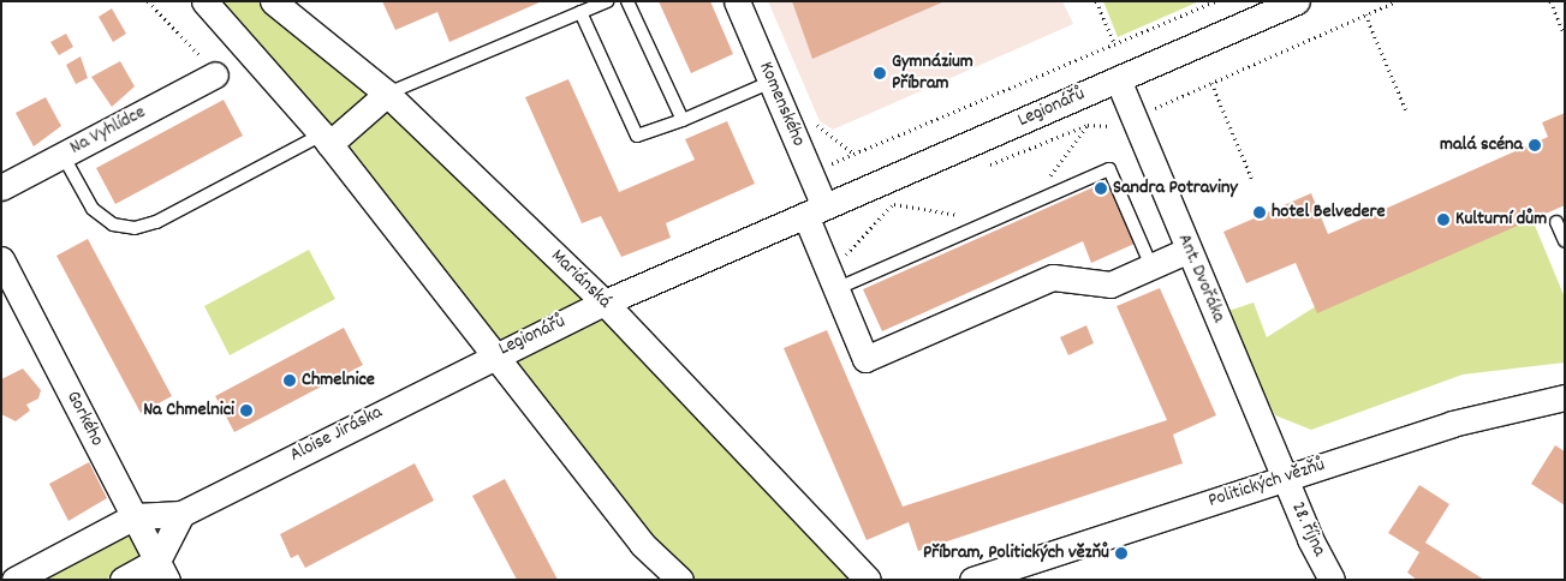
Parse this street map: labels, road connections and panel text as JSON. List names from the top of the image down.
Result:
{
  "streets": {
    "street": [
      "Komenského",
      "Legionářů",
      "Na Vyhlídce",
      "Ant. Dvořáka",
      "Mariánská",
      "Gorkého",
      "Aloise Jiráska",
      "Politických vězňů",
      "28. října"
    ]
  },
  "crossings": [
    ["Komenského", "Legionářů"],
    ["Legionářů", "Ant. Dvořáka"],
    ["Legionářů", "Mariánská"],
    ["Legionářů", "Aloise Jiráska"],
    ["Ant. Dvořáka", "Politických vězňů"],
    ["Ant. Dvořáka", "28. října"],
    ["Gorkého", "Aloise Jiráska"],
    ["Politických vězňů", "28. října"]
  ],
  "places": [
    "Gymnázium Příbram",
    "malá scéna",
    "Sandra Potraviny",
    "hotel Belvedere",
    "Kulturní dům",
    "Chmelnice",
    "Na Chmelnici",
    "Příbram, Politických vězňů"
  ]
}
